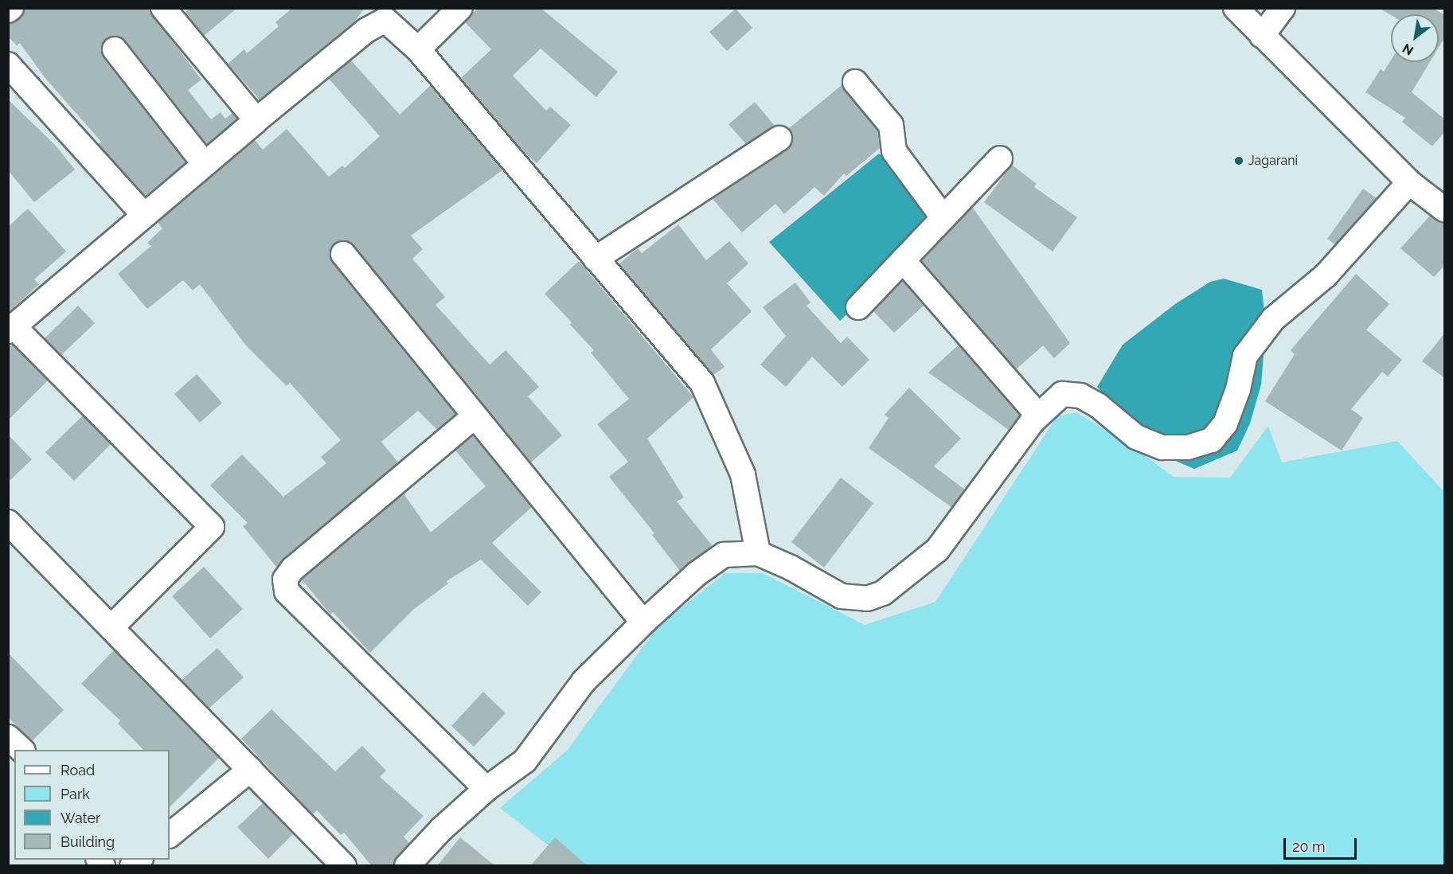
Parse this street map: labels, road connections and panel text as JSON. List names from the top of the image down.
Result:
{
  "places": ["Jagarani"],
  "legend": [
    "Road",
    "Park",
    "Water",
    "Building"
  ],
  "scale_bar": "20 m",
  "north": "bottom left"
}
